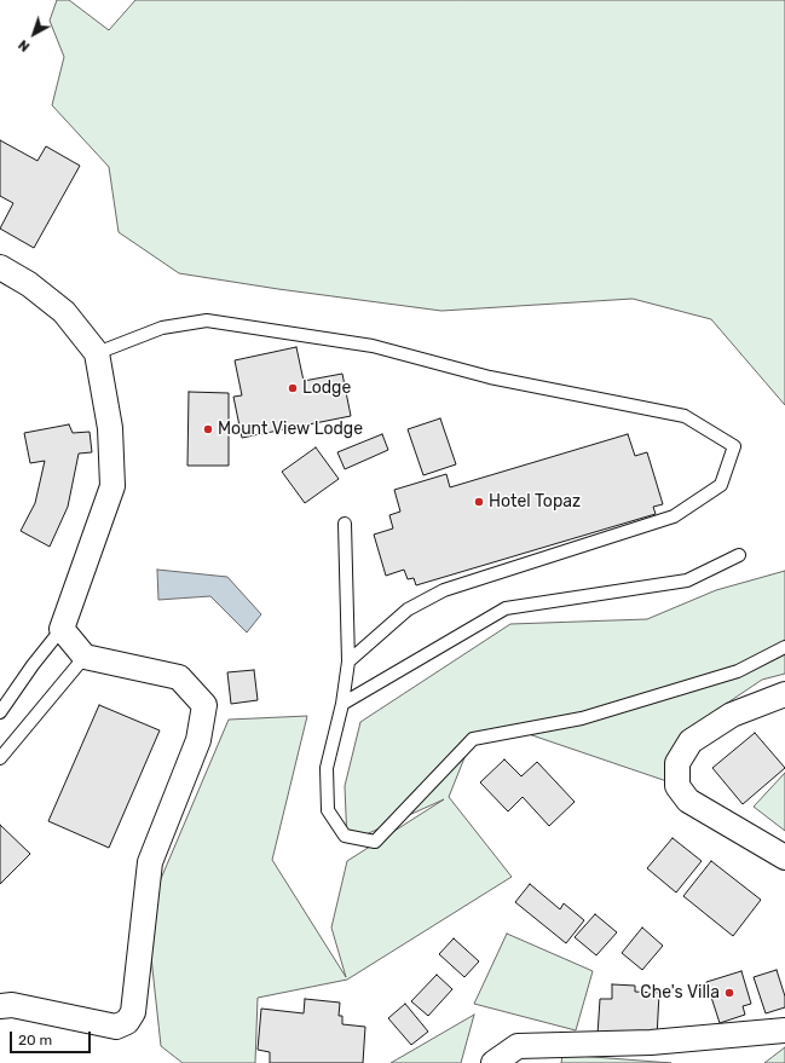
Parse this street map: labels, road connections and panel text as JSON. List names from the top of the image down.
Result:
{
  "places": [
    "Lodge",
    "Mount View Lodge",
    "Hotel Topaz",
    "Che's Villa"
  ],
  "scale_bar": "20 m",
  "north": "bottom left"
}
